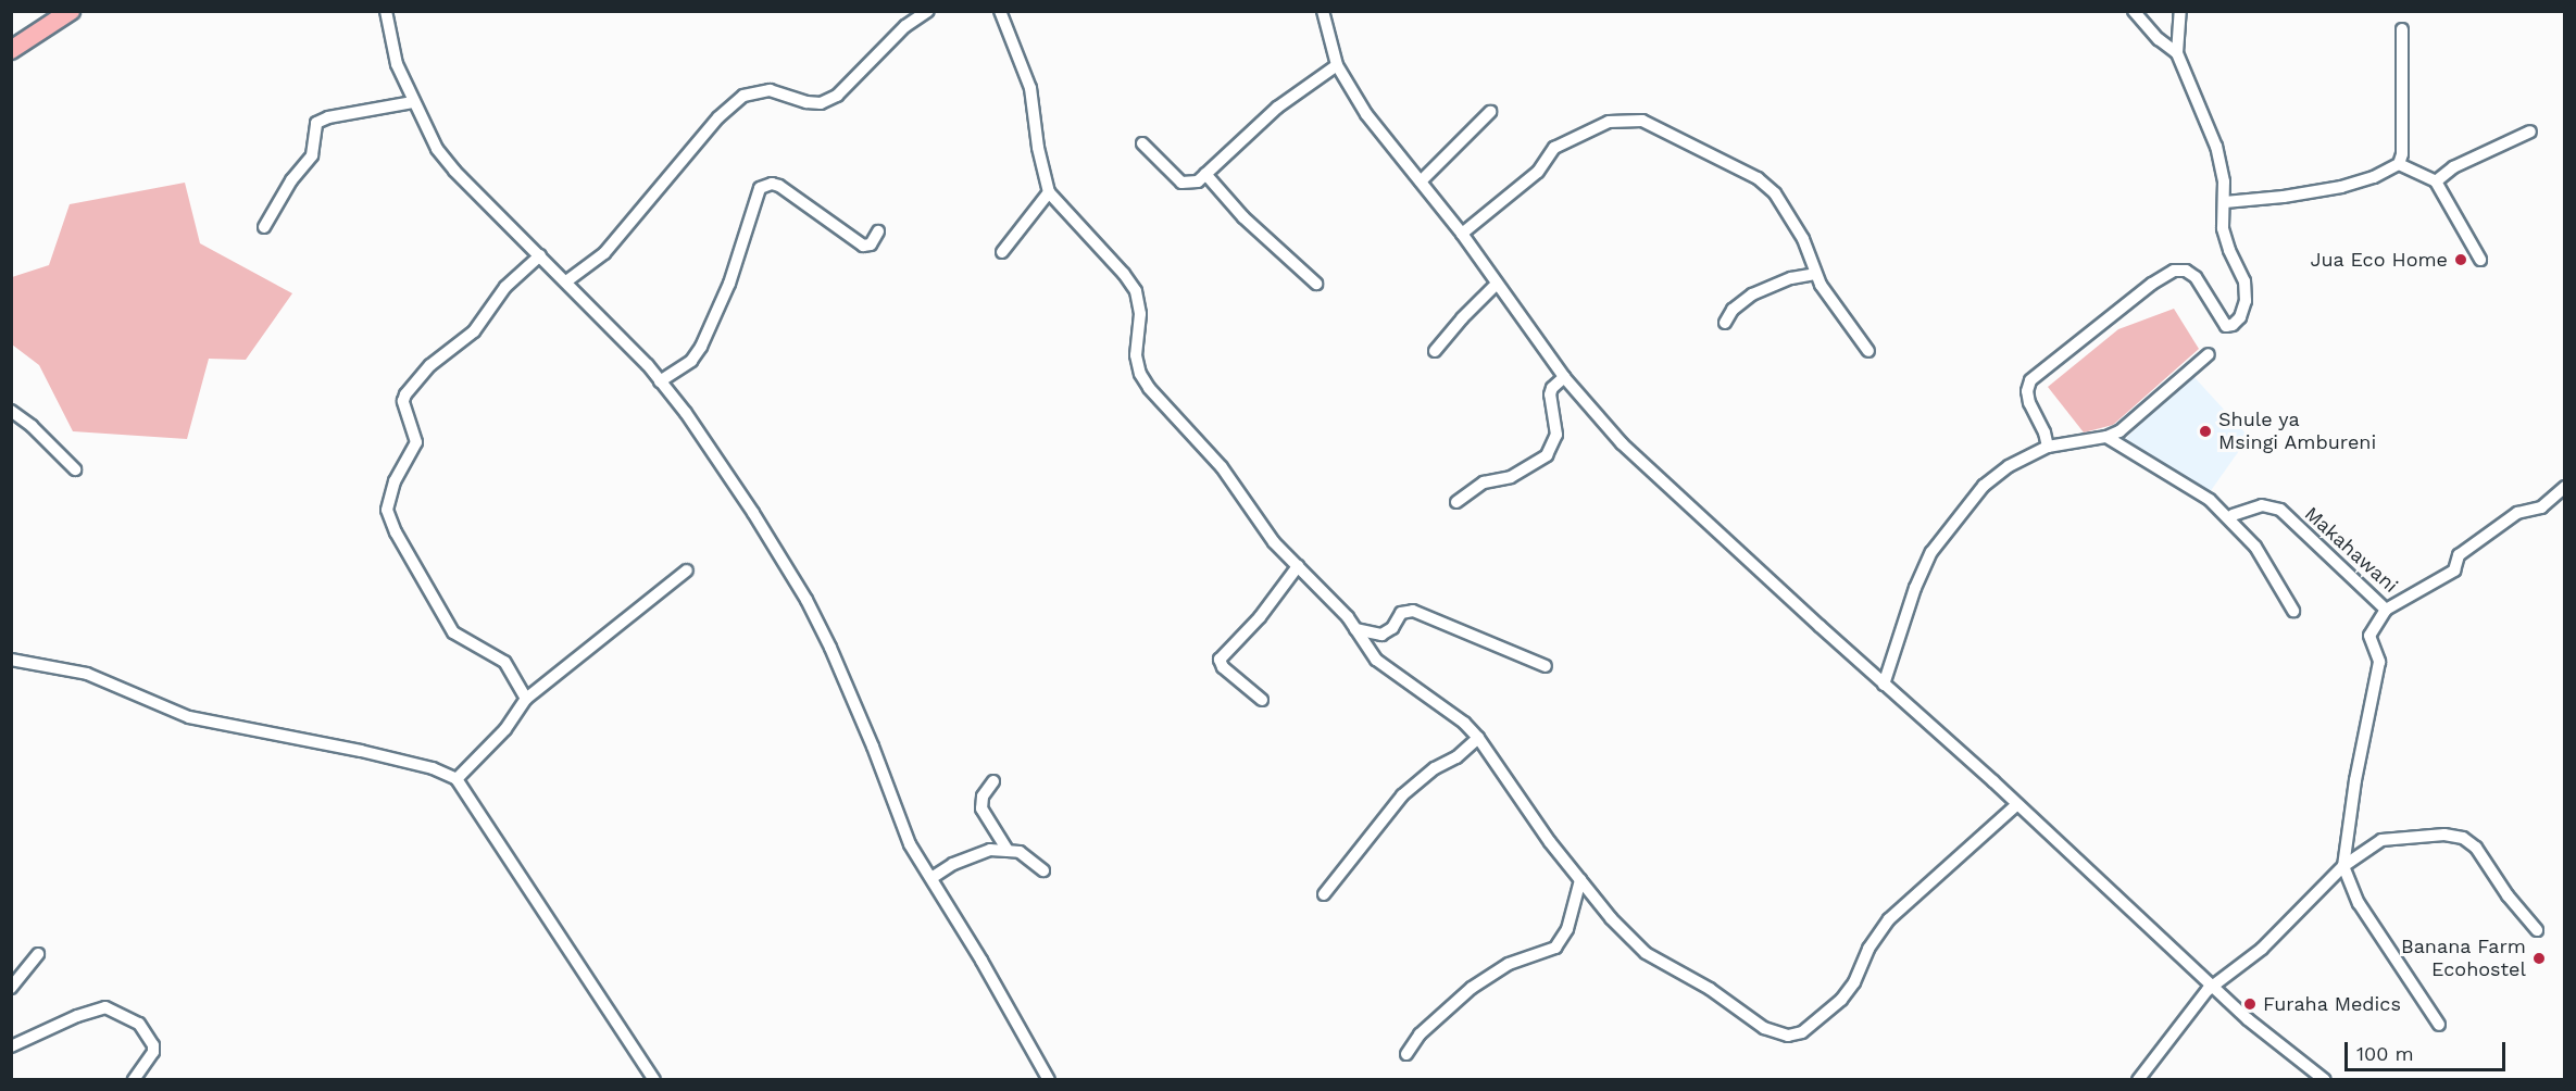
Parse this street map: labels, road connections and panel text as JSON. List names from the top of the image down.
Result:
{
  "streets": {
    "street": ["Makahawani"]
  },
  "places": [
    "Jua Eco Home",
    "Shule ya Msingi Ambureni",
    "Banana Farm Ecohostel",
    "Furaha Medics"
  ],
  "scale_bar": "100 m"
}
